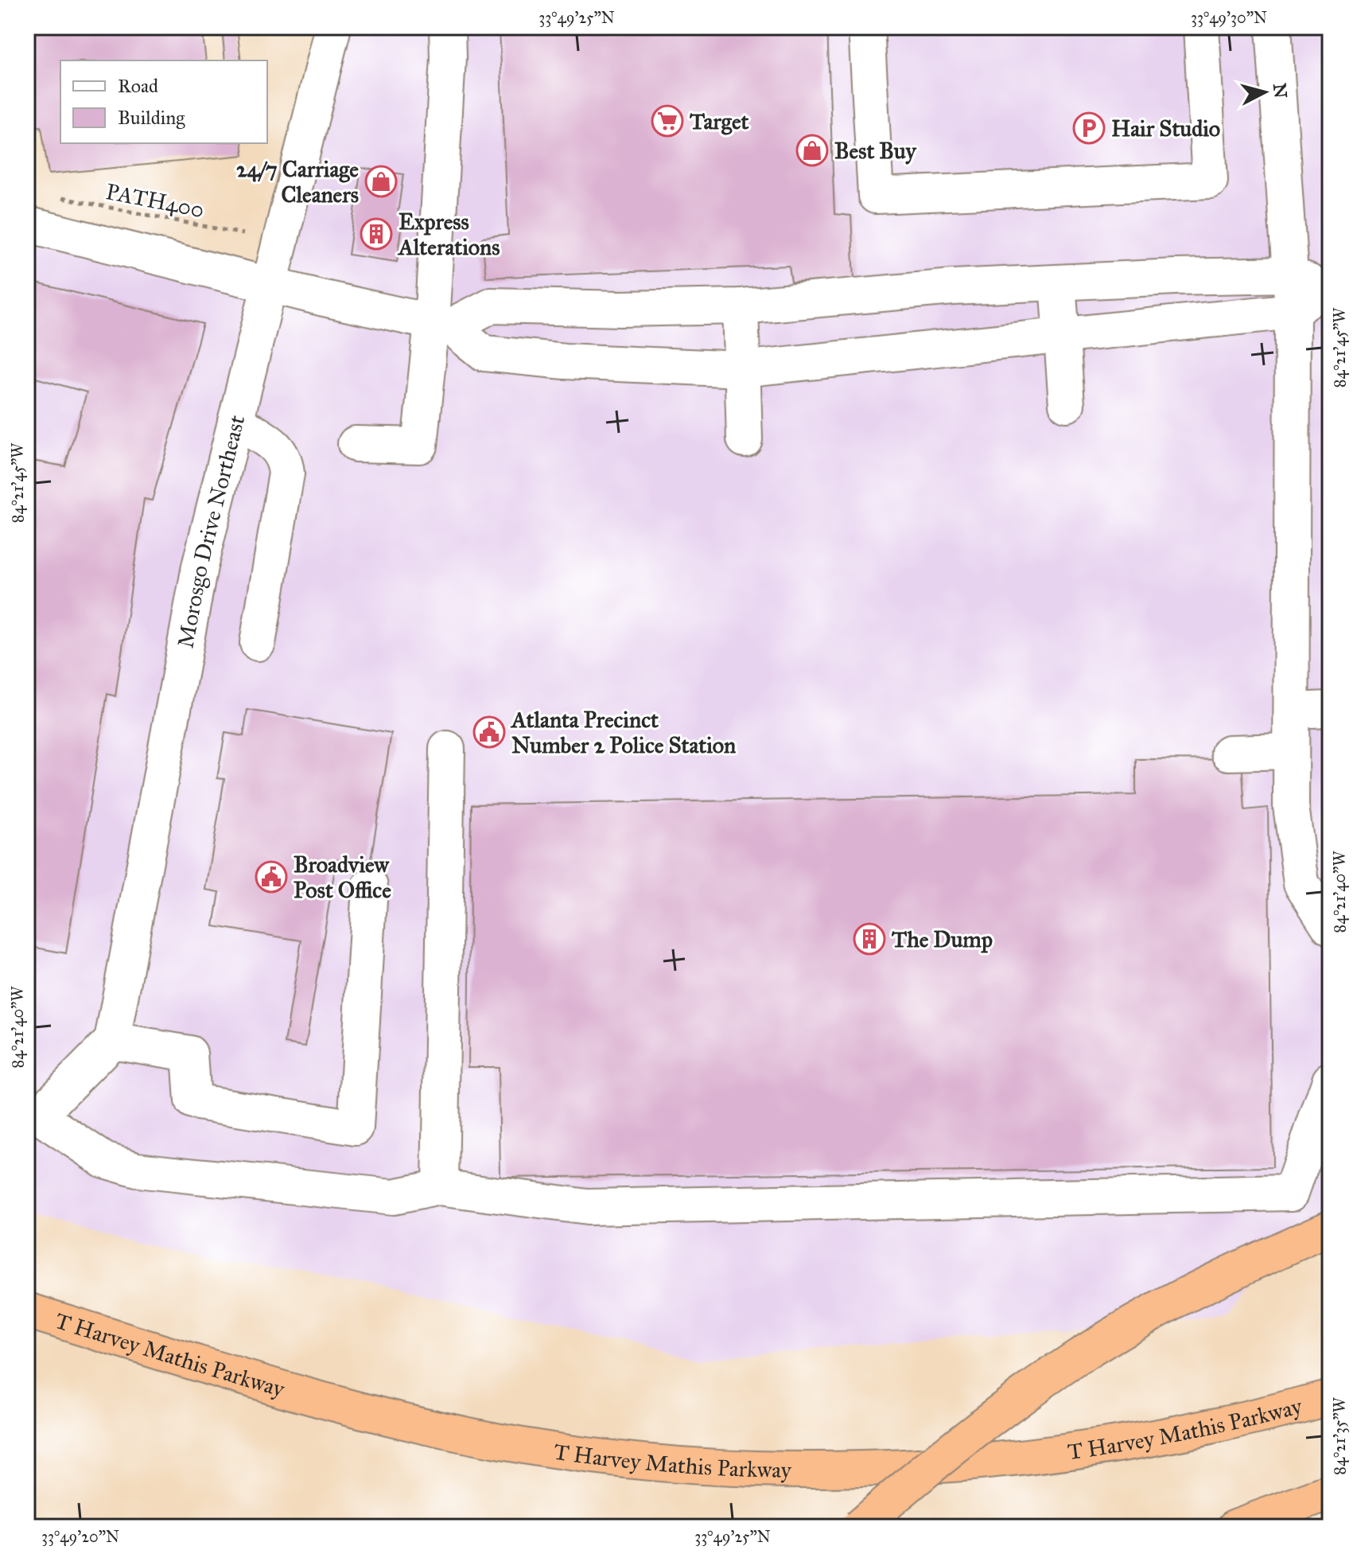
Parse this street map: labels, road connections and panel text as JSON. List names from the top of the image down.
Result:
{
  "streets": {
    "highway": ["T Harvey Mathis Parkway"],
    "street": ["Morosgo Drive Northeast"],
    "path": ["PATH400"]
  },
  "places": {
    "supermarket": ["Target"],
    "parking": ["Hair Studio"],
    "shop": ["Best Buy", "24/7 Carriage Cleaners"],
    "building": ["Express Alterations", "The Dump"],
    "public building": ["Atlanta Precinct Number 2 Police Station", "Broadview Post Office"]
  },
  "legend": ["Road", "Building"],
  "north": "right",
  "coordinates": [
    "33°49'25\"N",
    "33°49'30\"N",
    "84°21'45\"W",
    "84°21'40\"W",
    "84°21'35\"W",
    "33°49'20\"N"
  ]
}
